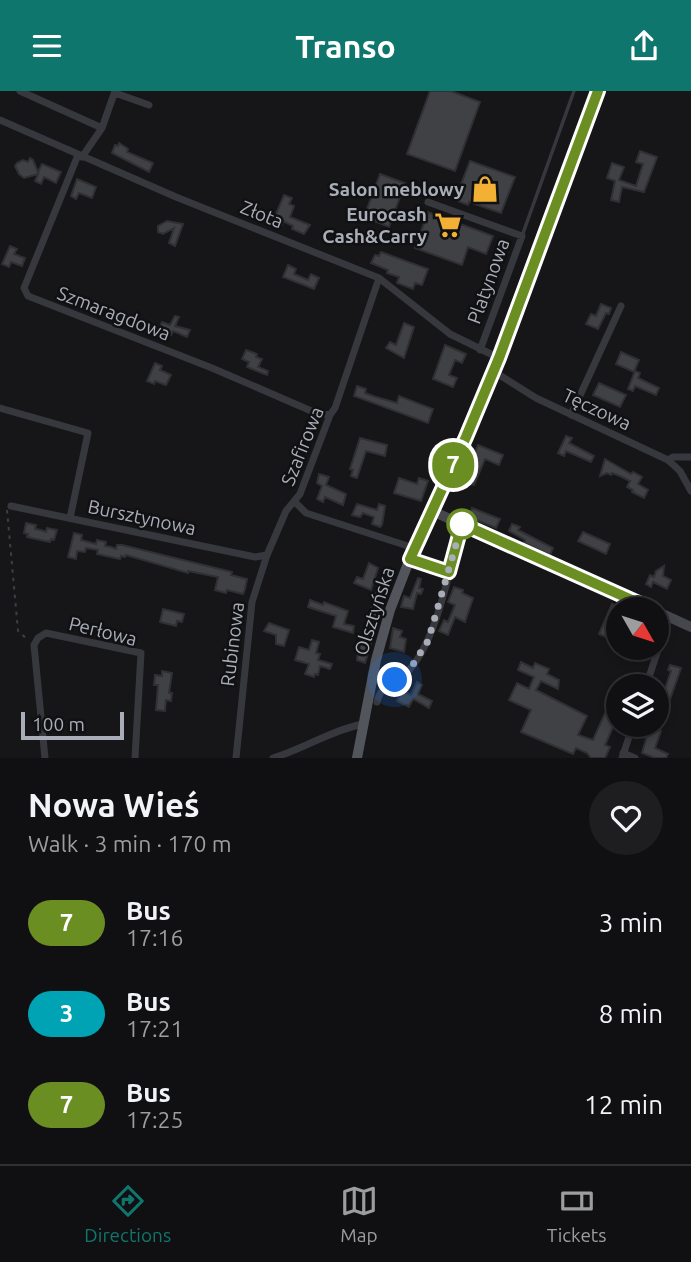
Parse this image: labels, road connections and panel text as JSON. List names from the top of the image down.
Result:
{
  "streets": {
    "main road": ["Olsztyńska"],
    "street": [
      "Złota",
      "Platynowa",
      "Szmaragdowa",
      "Tęczowa",
      "Szafirowa",
      "Bursztynowa",
      "Perłowa",
      "Rubinowa"
    ]
  },
  "crossings": [
    ["Złota", "Platynowa"],
    ["Złota", "Szmaragdowa"],
    ["Złota", "Szafirowa"],
    ["Złota", "Olsztyńska"],
    ["Szmaragdowa", "Szafirowa"],
    ["Tęczowa", "Olsztyńska"],
    ["Szafirowa", "Olsztyńska"],
    ["Szafirowa", "Rubinowa"],
    ["Bursztynowa", "Rubinowa"]
  ],
  "places": {
    "shop": ["Salon meblowy"],
    "supermarket": ["Eurocash Cash&Carry"]
  },
  "lines": ["bus line 7"],
  "scale_bar": "100 m",
  "north": "bottom right",
  "page": {
    "header": "Transo",
    "on_map": "7",
    "scale": "100 m",
    "heading": ["Nowa Wieś", "Walk · 3 min · 170 m"],
    "list": [
      {
        "mark": "7",
        "name": "Bus",
        "note": "17:16",
        "value": "3 min"
      },
      {
        "mark": "3",
        "name": "Bus",
        "note": "17:21",
        "value": "8 min"
      },
      {
        "mark": "7",
        "name": "Bus",
        "note": "17:25",
        "value": "12 min"
      }
    ],
    "tabs": ["Directions", "Map", "Tickets"]
  }
}
